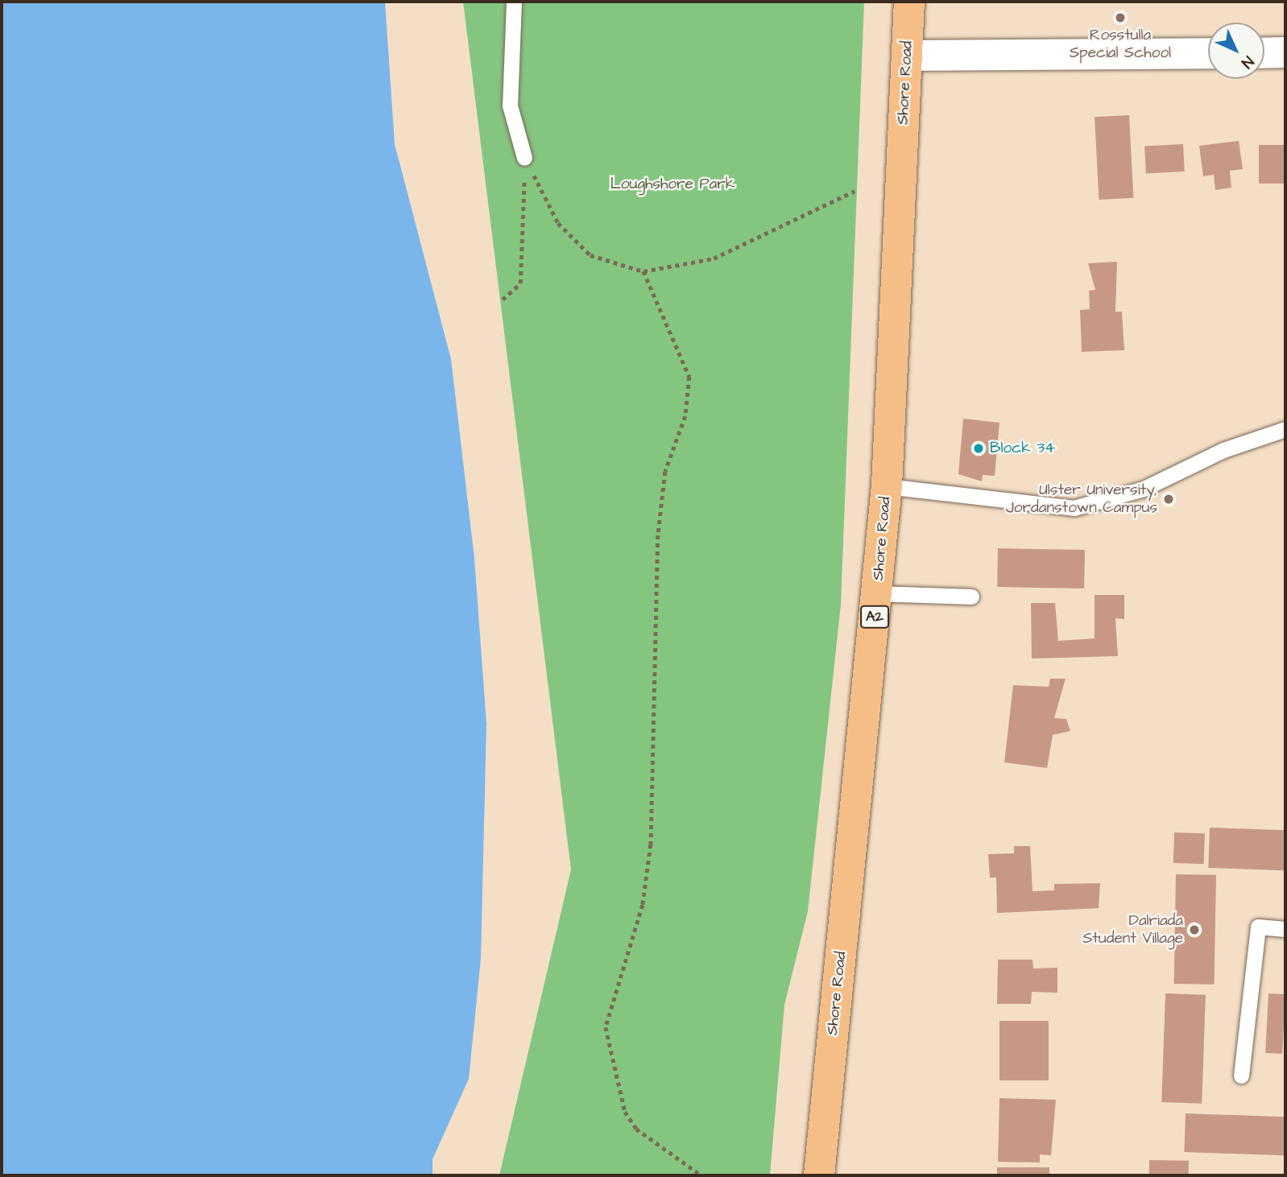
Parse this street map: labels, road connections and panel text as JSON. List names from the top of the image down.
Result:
{
  "streets": {
    "highway": ["Shore Road", "A2"]
  },
  "parks": ["Loughshore Park"],
  "places": [
    "Rosstulla Special School",
    "Block 34",
    "Ulster University, Jordanstown Campus",
    "Dalriada Student Village"
  ],
  "north": "bottom right"
}
